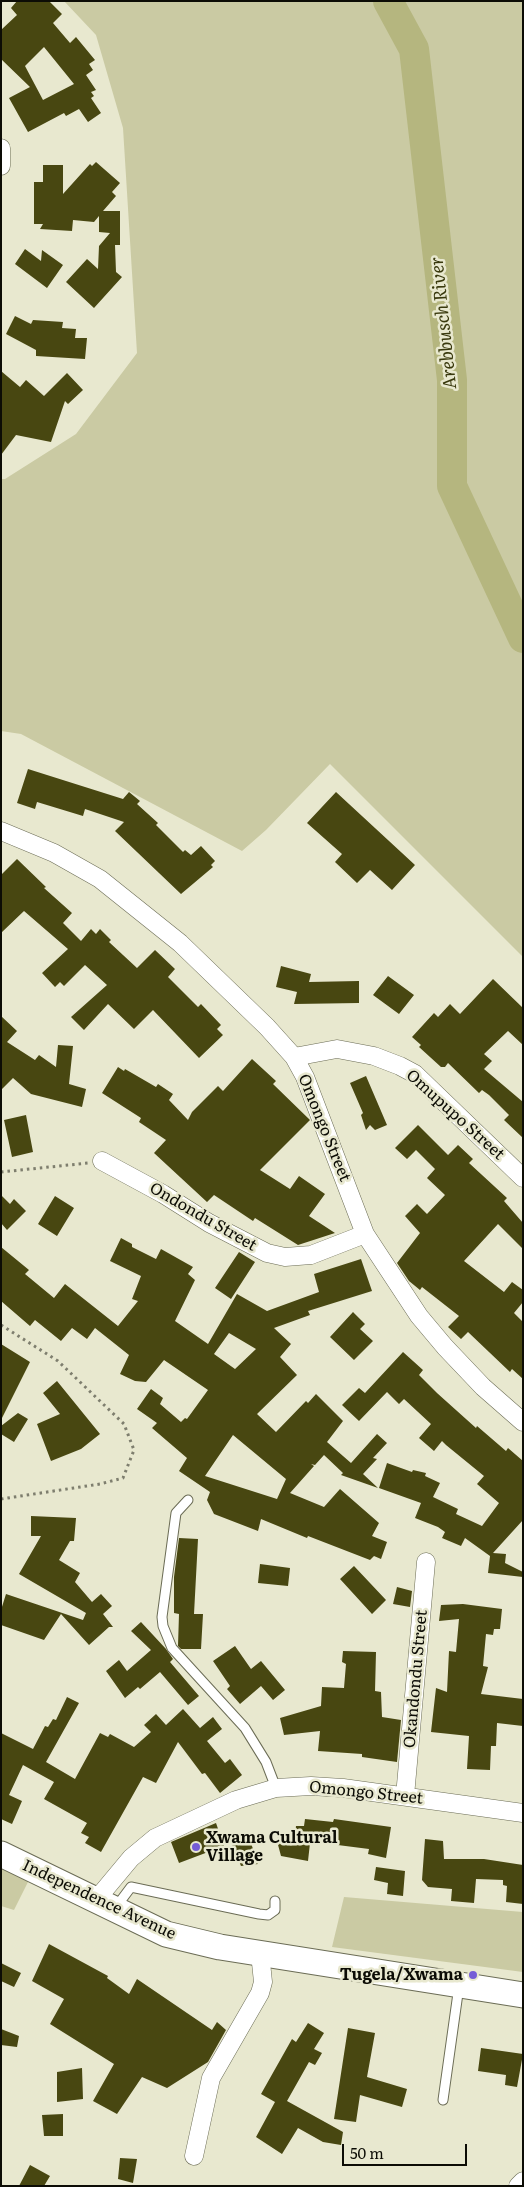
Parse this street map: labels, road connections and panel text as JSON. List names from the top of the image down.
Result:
{
  "streets": {
    "main road": ["Independence Avenue"],
    "street": [
      "Omupupo Street",
      "Omongo Street",
      "Ondondu Street",
      "Okandondu Street"
    ]
  },
  "crossings": [
    ["Omupupo Street", "Omongo Street"],
    ["Omongo Street", "Ondondu Street"],
    ["Omongo Street", "Okandondu Street"],
    ["Omongo Street", "Independence Avenue"]
  ],
  "water": ["Arebbusch River"],
  "places": ["Xwama Cultural Village", "Tugela/Xwama"],
  "scale_bar": "50 m"
}
